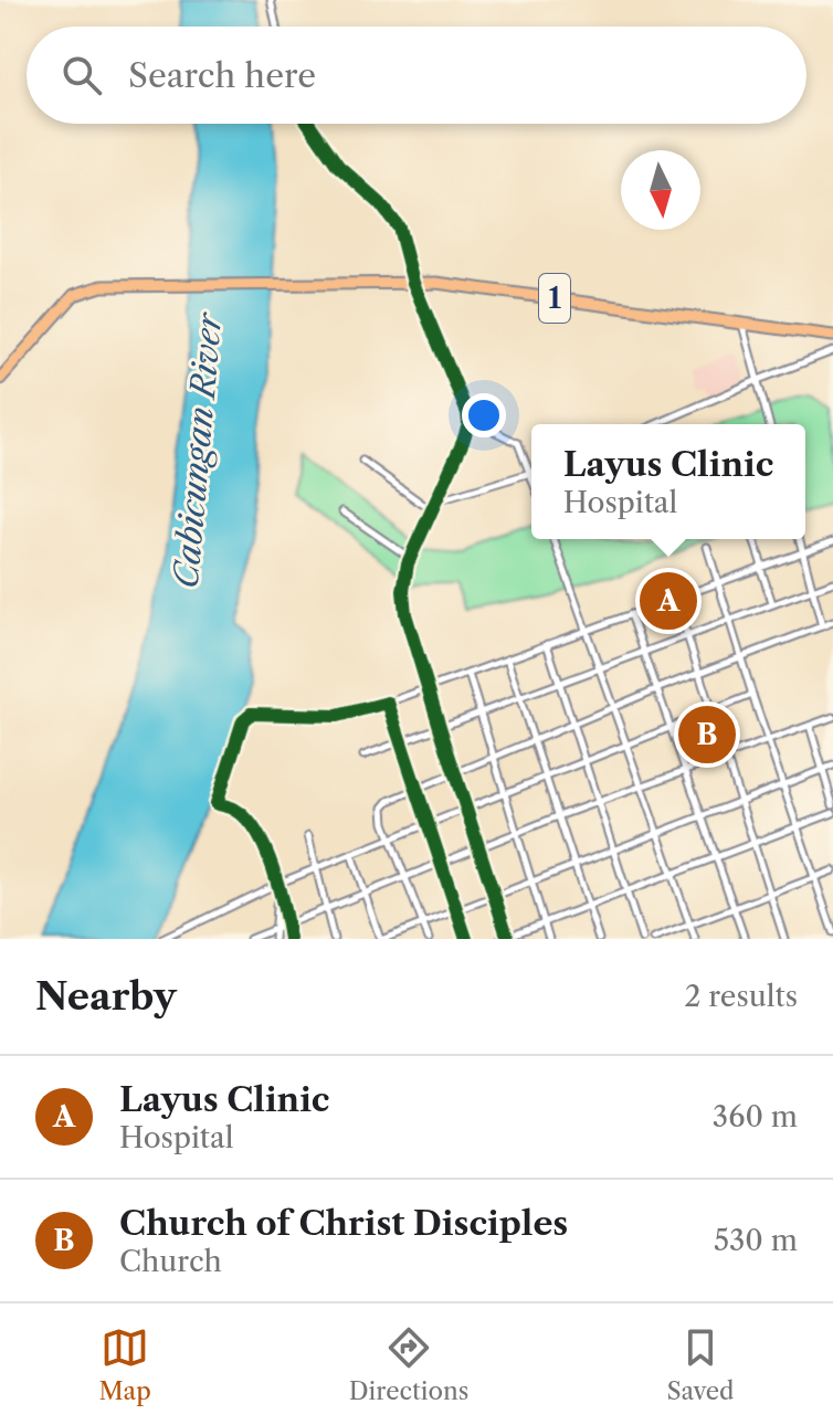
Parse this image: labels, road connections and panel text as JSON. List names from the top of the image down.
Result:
{
  "streets": {
    "highway": ["1"]
  },
  "water": ["Cabicungan River"],
  "north": "bottom",
  "page": {
    "search": "Search here",
    "popup": ["Layus Clinic", "Hospital"],
    "pins": ["A", "B"],
    "heading": ["Nearby", "2 results"],
    "list": [
      {
        "mark": "A",
        "name": "Layus Clinic",
        "note": "Hospital",
        "value": "360 m"
      },
      {
        "mark": "B",
        "name": "Church of Christ Disciples",
        "note": "Church",
        "value": "530 m"
      }
    ],
    "nav": ["Map", "Directions", "Saved"]
  }
}
